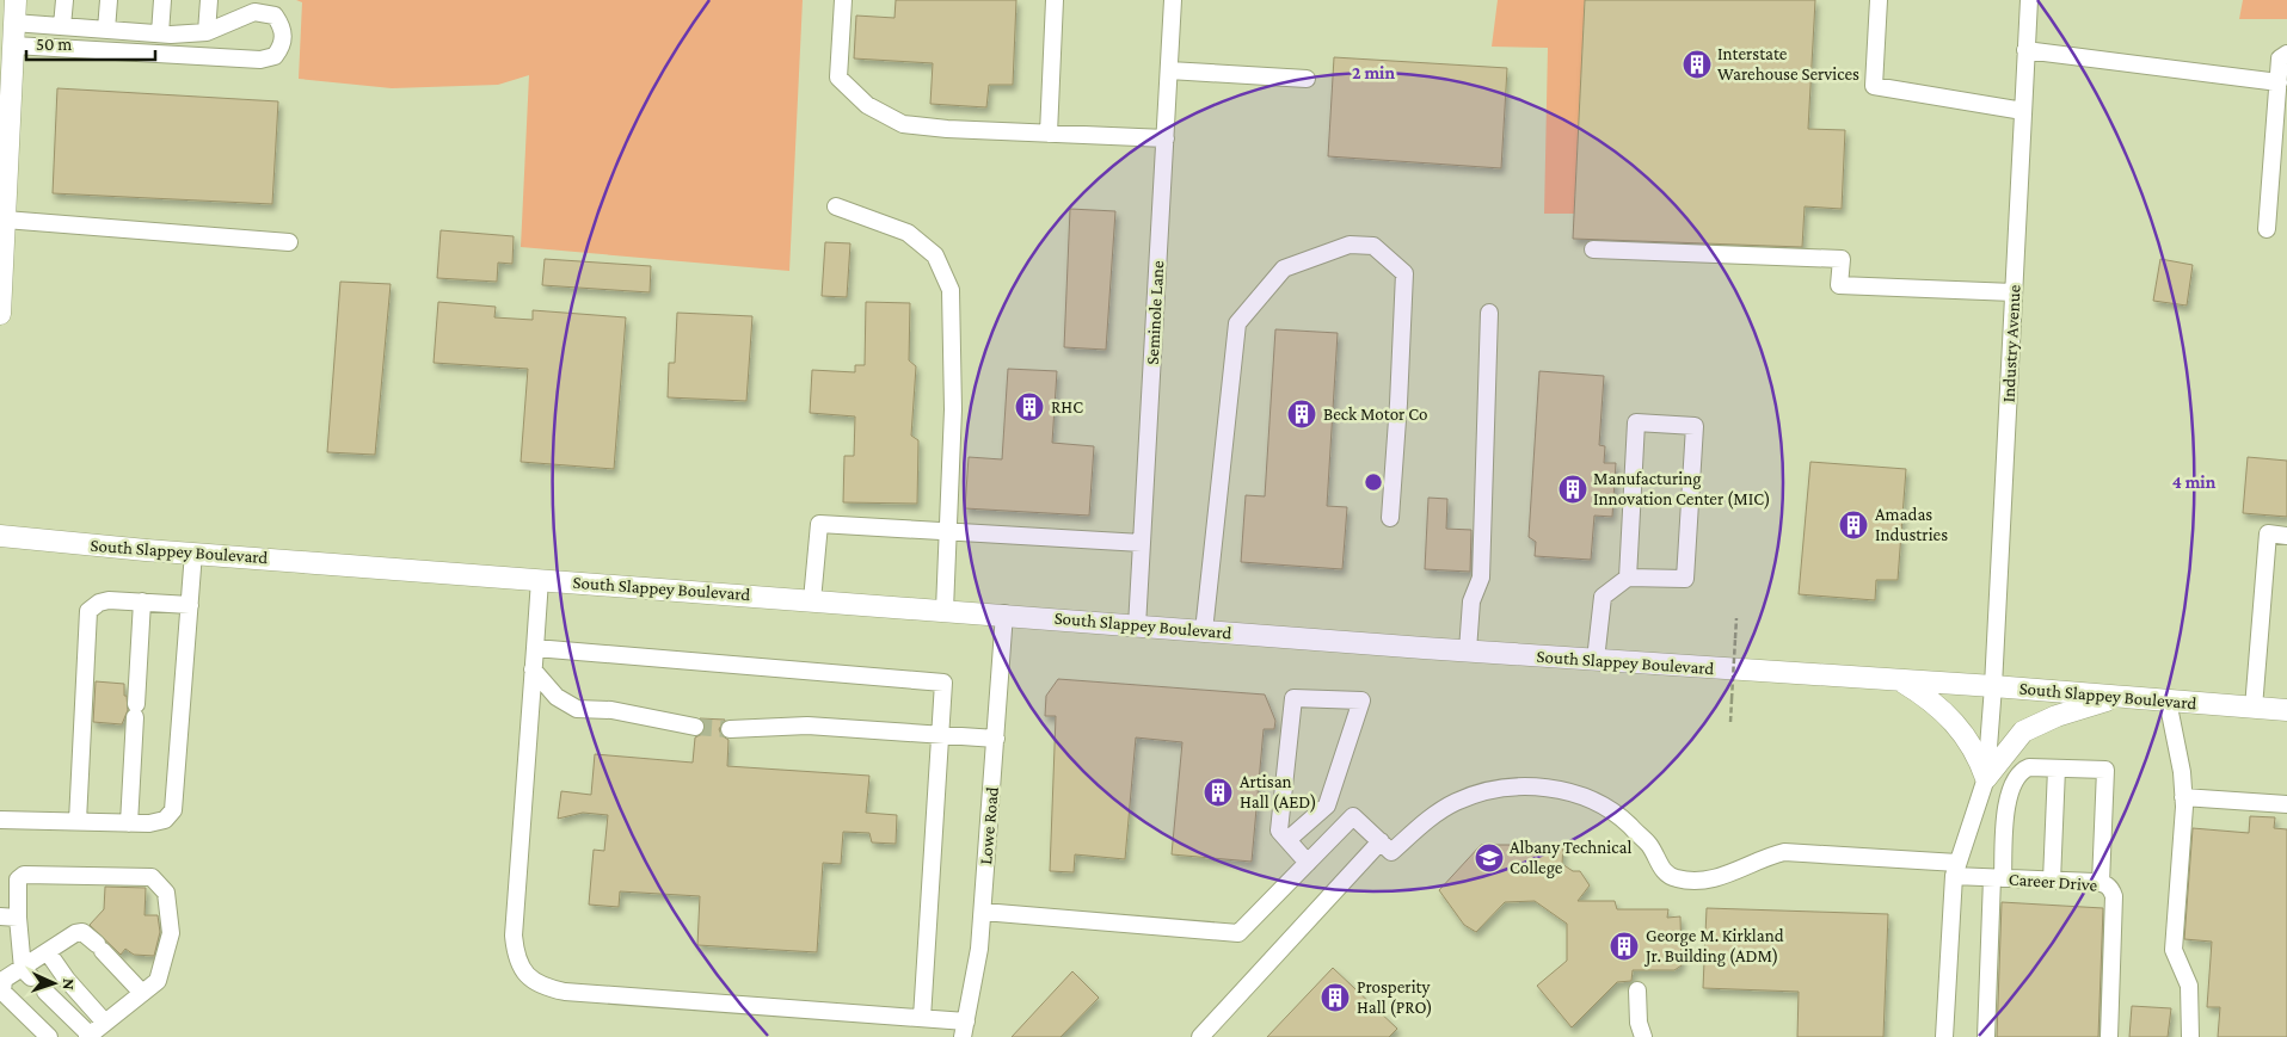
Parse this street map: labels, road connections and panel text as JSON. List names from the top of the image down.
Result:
{
  "streets": {
    "main road": ["South Slappey Boulevard"],
    "street": [
      "Seminole Lane",
      "Industry Avenue",
      "Lowe Road",
      "Career Drive"
    ]
  },
  "crossings": [
    ["Seminole Lane", "South Slappey Boulevard"],
    ["Industry Avenue", "South Slappey Boulevard"],
    ["South Slappey Boulevard", "Lowe Road"]
  ],
  "places": {
    "building": [
      "Interstate Warehouse Services",
      "RHC",
      "Beck Motor Co",
      "Manufacturing Innovation Center (MIC)",
      "Amadas Industries",
      "Artisan Hall (AED)",
      "George M. Kirkland Jr. Building (ADM)",
      "Prosperity Hall (PRO)"
    ],
    "school or university": ["Albany Technical College"]
  },
  "scale_bar": "50 m",
  "north": "right",
  "rings": ["2 min", "4 min"]
}
